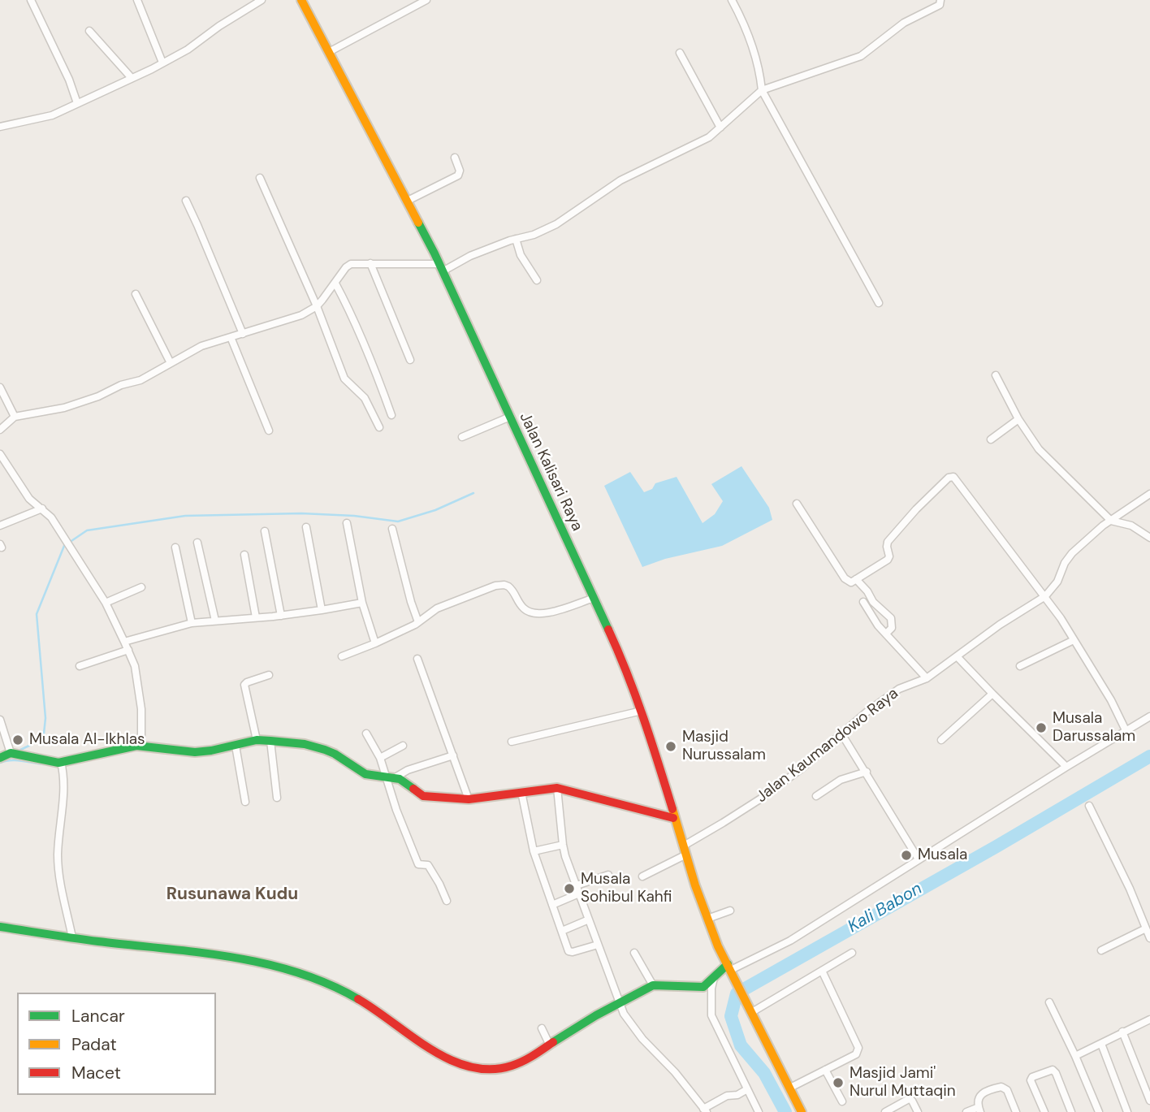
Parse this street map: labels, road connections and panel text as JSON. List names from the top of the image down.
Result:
{
  "streets": {
    "street": ["Jalan Kalisari Raya", "Jalan Kaumandowo Raya"]
  },
  "crossings": [
    ["Jalan Kalisari Raya", "Jalan Kaumandowo Raya"]
  ],
  "districts": ["Rusunawa Kudu"],
  "water": ["Kali Babon"],
  "places": [
    "Musala Darussalam",
    "Musala Al-Ikhlas",
    "Masjid Nurussalam",
    "Musala",
    "Musala Sohibul Kahfi",
    "Masjid Jami' Nurul Muttaqin"
  ],
  "legend": ["Lancar", "Padat", "Macet"]
}
